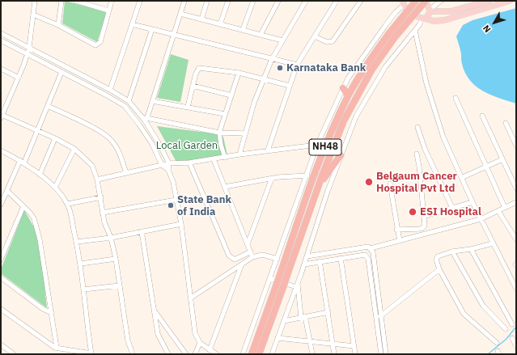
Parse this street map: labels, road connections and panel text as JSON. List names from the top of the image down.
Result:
{
  "streets": {
    "highway": ["NH48"]
  },
  "parks": ["Local Garden"],
  "places": [
    "Karnataka Bank",
    "Belgaum Cancer Hospital Pvt Ltd",
    "State Bank of India",
    "ESI Hospital"
  ],
  "north": "bottom left"
}
